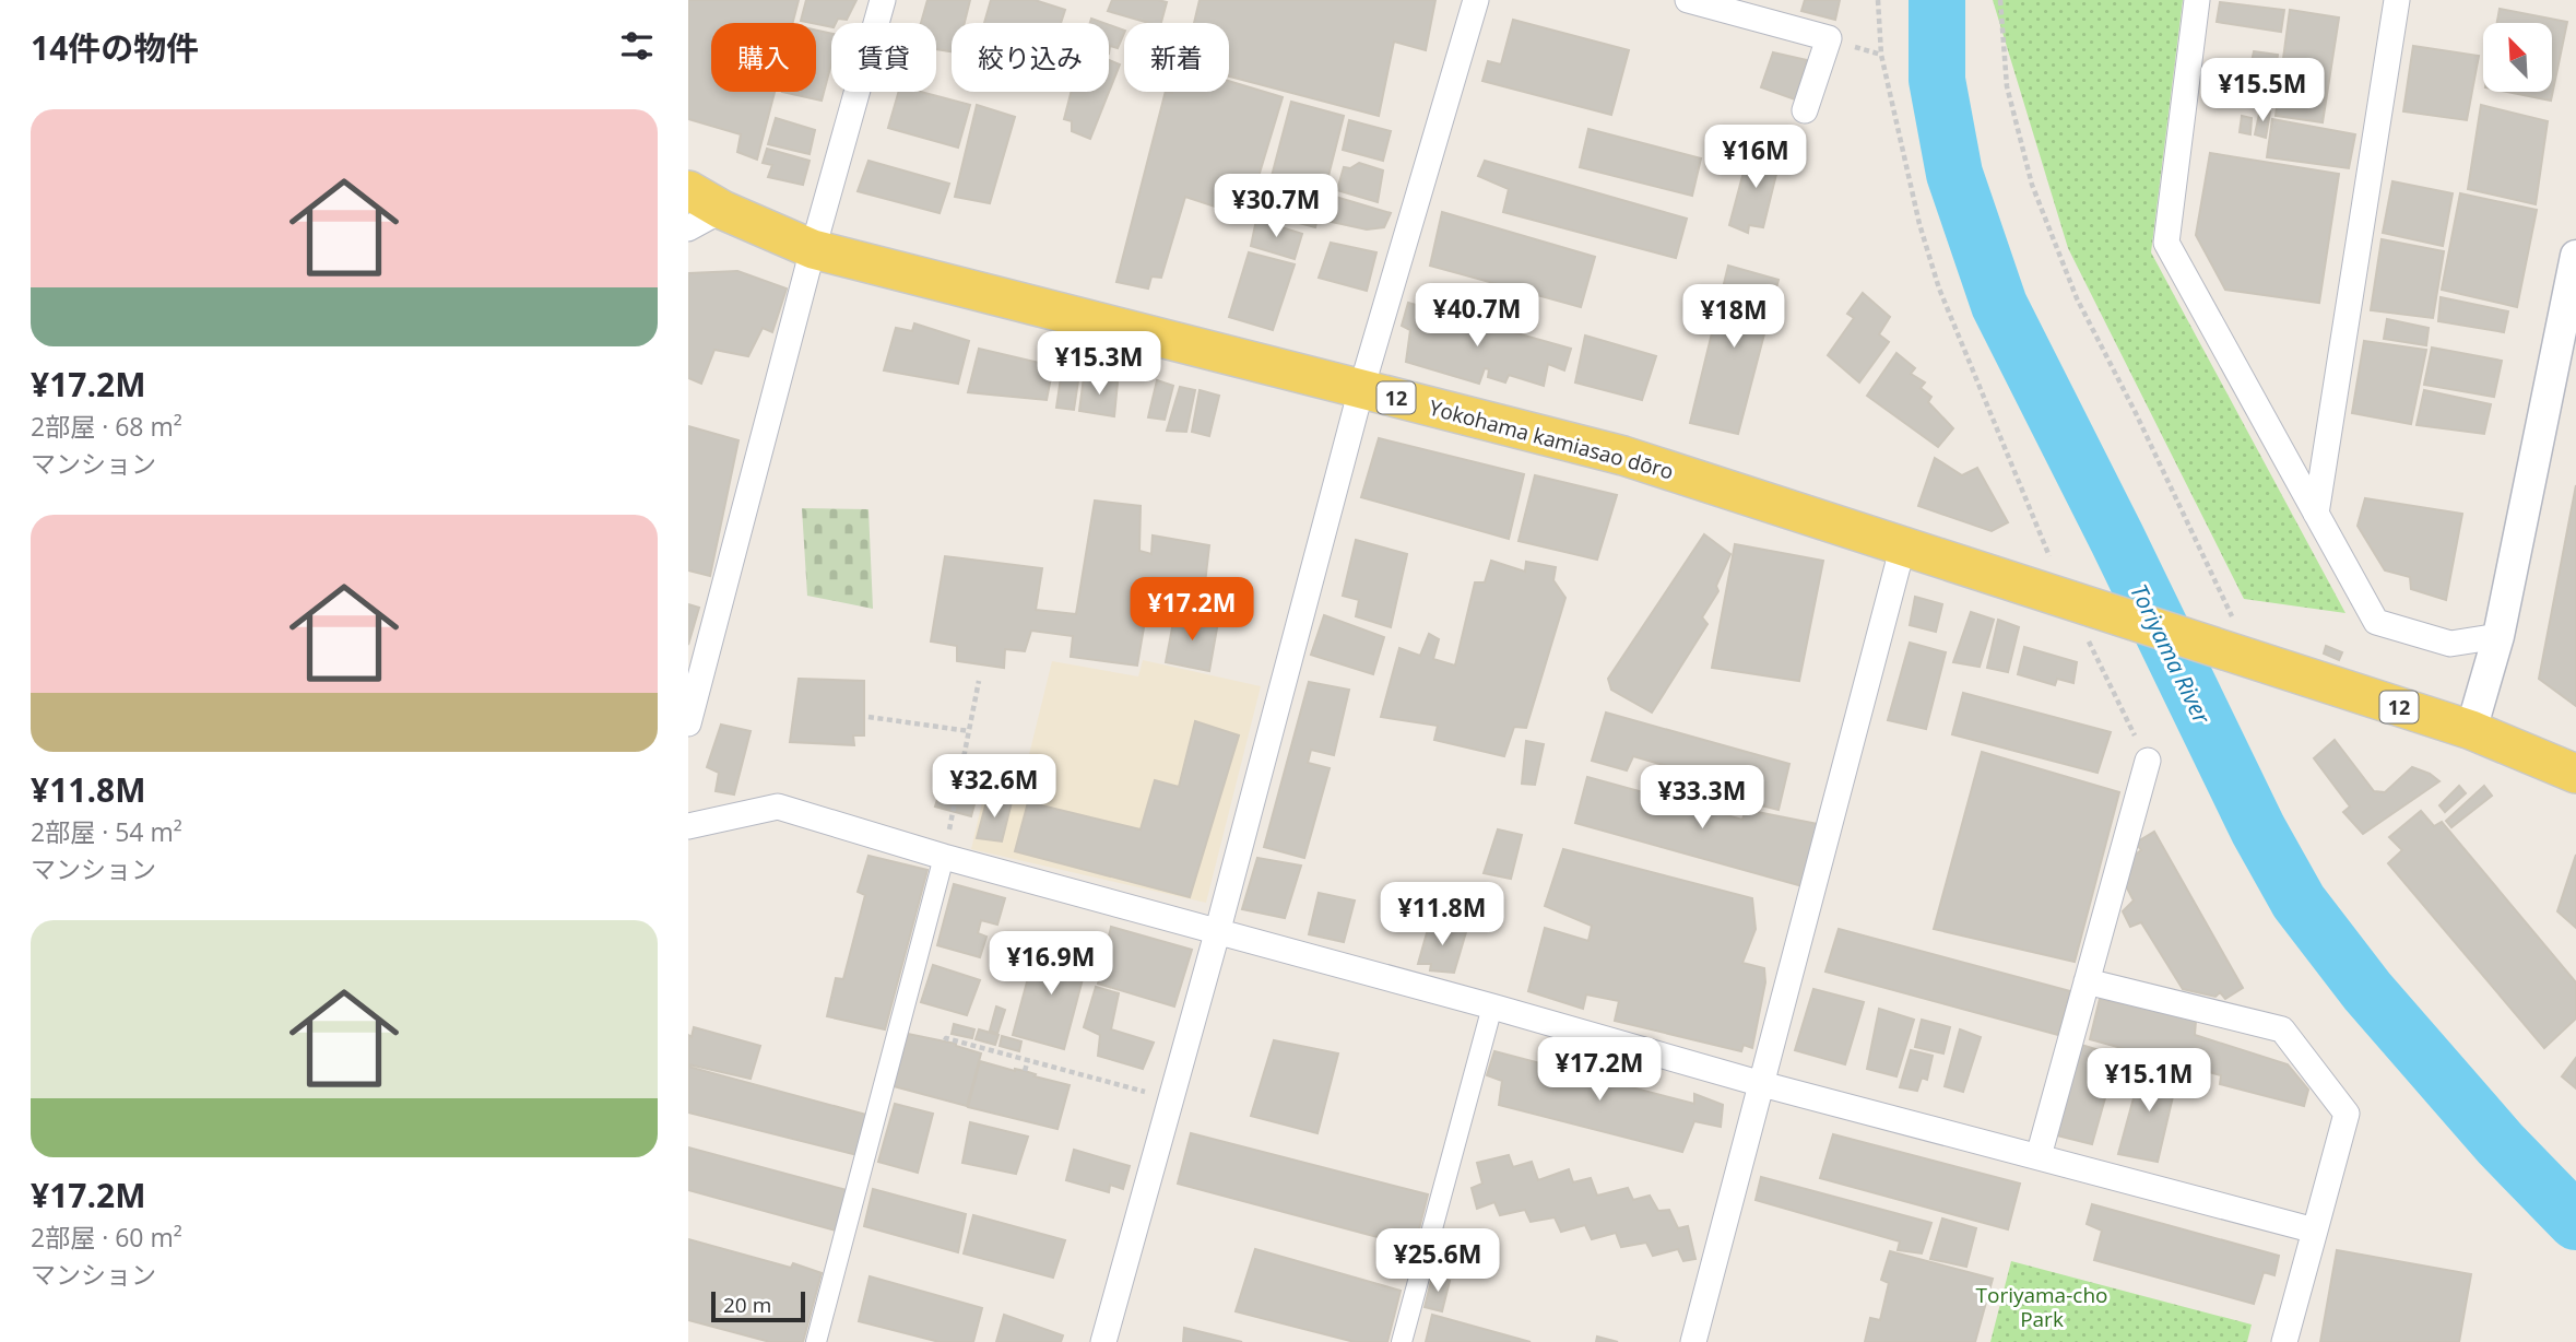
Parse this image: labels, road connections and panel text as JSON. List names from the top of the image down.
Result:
{
  "streets": {
    "main road": ["12", "Yokohama kamiasao dōro"]
  },
  "crossings": [
    ["12", "Yokohama kamiasao dōro"]
  ],
  "water": ["Toriyama River"],
  "parks": ["Toriyama-cho Park"],
  "scale_bar": "20 m",
  "north": "top left",
  "page": {
    "heading": "14件の物件",
    "chip": [
      "購入",
      "賃貸",
      "絞り込み",
      "新着"
    ],
    "price": [
      "¥15.5M",
      "¥16M",
      "¥30.7M",
      "¥40.7M",
      "¥18M",
      "¥15.3M",
      "¥17.2M",
      "¥32.6M",
      "¥33.3M",
      "¥11.8M",
      "¥16.9M",
      "¥17.2M",
      "¥15.1M",
      "¥25.6M"
    ],
    "list": [
      {
        "name": "¥17.2M",
        "note": "2部屋 · 68 m² · マンション"
      },
      {
        "name": "¥11.8M",
        "note": "2部屋 · 54 m² · マンション"
      },
      {
        "name": "¥17.2M",
        "note": "2部屋 · 60 m² · マンション"
      }
    ],
    "scale": "20 m"
  }
}
